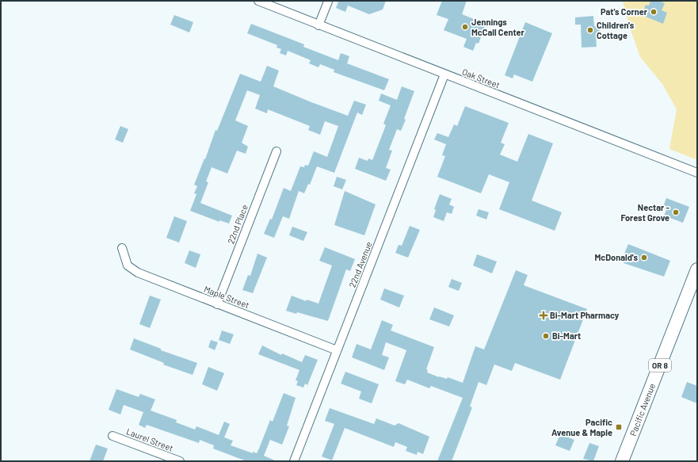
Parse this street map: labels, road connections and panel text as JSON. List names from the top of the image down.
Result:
{
  "streets": {
    "main road": ["OR 8", "Pacific Avenue"],
    "street": [
      "Oak Street",
      "22nd Place",
      "22nd Avenue",
      "Maple Street",
      "Laurel Street"
    ]
  },
  "crossings": [
    ["Oak Street", "22nd Avenue"],
    ["22nd Place", "Maple Street"],
    ["22nd Avenue", "Maple Street"]
  ],
  "places": {
    "other": [
      "Pat's Corner",
      "Jennings McCall Center",
      "Children's Cottage",
      "Nectar - Forest Grove",
      "McDonald's",
      "Bi-Mart"
    ],
    "health": ["Bi-Mart Pharmacy"],
    "transit": ["Pacific Avenue & Maple"]
  }
}
